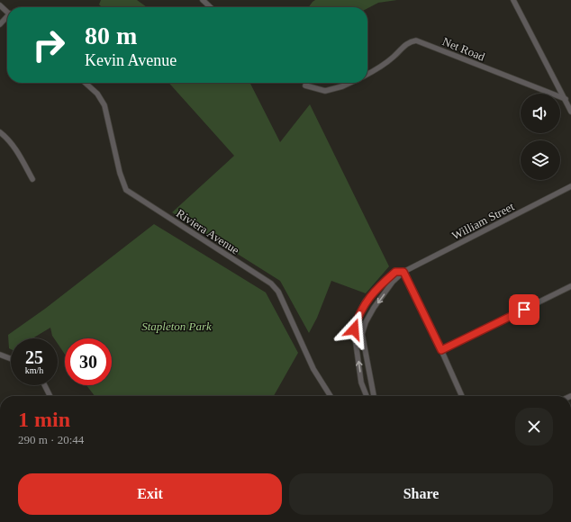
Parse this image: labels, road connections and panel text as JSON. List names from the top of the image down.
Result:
{
  "streets": {
    "street": ["Net Road", "William Street", "Riviera Avenue"]
  },
  "parks": ["Stapleton Park"],
  "page": {
    "turn": ["80 m", "Kevin Avenue"],
    "speed": "25 km/h",
    "limit": "30",
    "heading": ["1 min", "290 m · 20:44"],
    "buttons": ["Exit", "Share"]
  }
}
